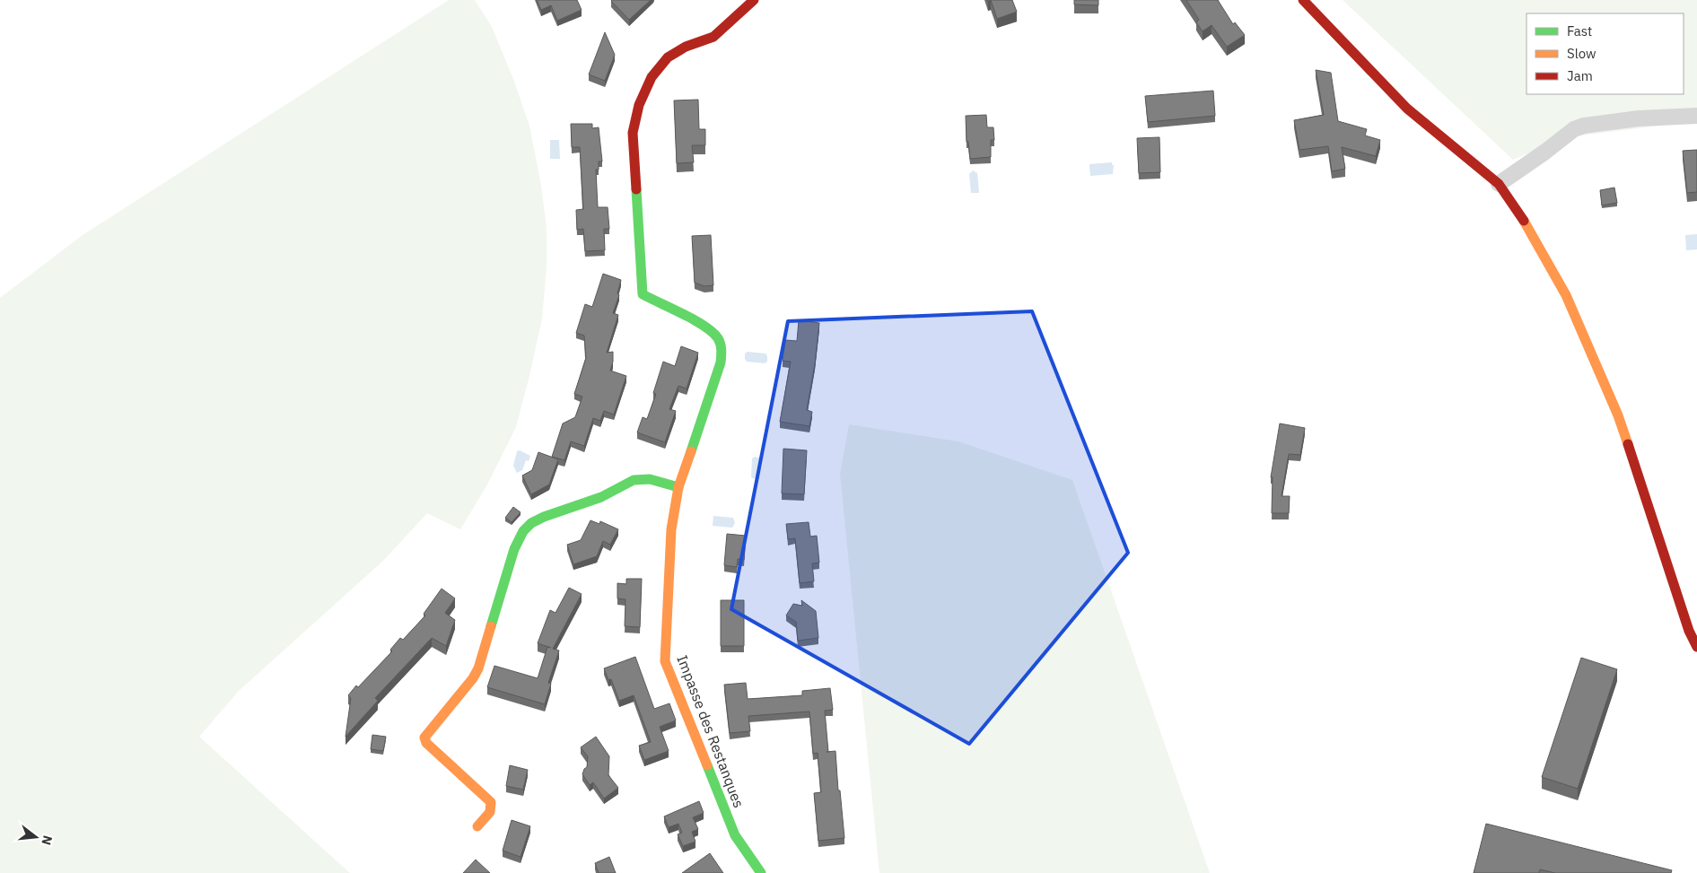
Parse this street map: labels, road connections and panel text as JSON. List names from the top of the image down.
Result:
{
  "streets": {
    "street": ["Impasse des Restanques"]
  },
  "legend": ["Fast", "Slow", "Jam"],
  "north": "right"
}
